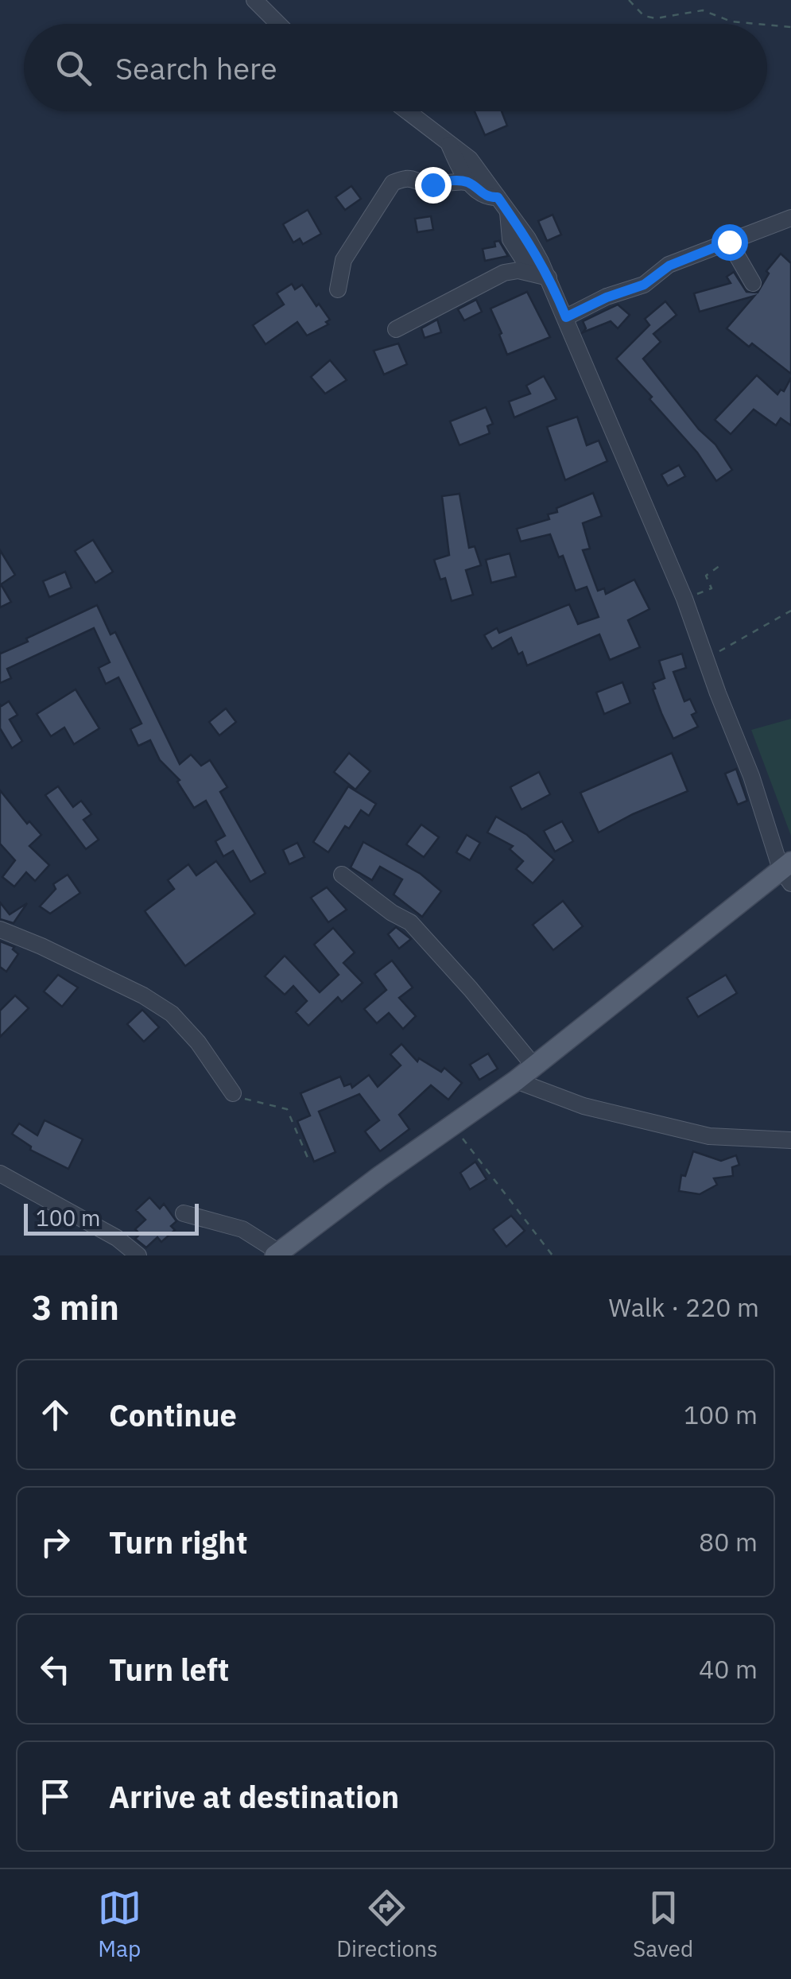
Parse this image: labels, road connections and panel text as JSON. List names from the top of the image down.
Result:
{
  "scale_bar": "100 m",
  "page": {
    "search": "Search here",
    "scale": "100 m",
    "heading": ["3 min", "Walk · 220 m"],
    "list": [
      ["Continue", "100 m"],
      ["Turn right", "80 m"],
      ["Turn left", "40 m"],
      "Arrive at destination"
    ],
    "nav": ["Map", "Directions", "Saved"]
  }
}
